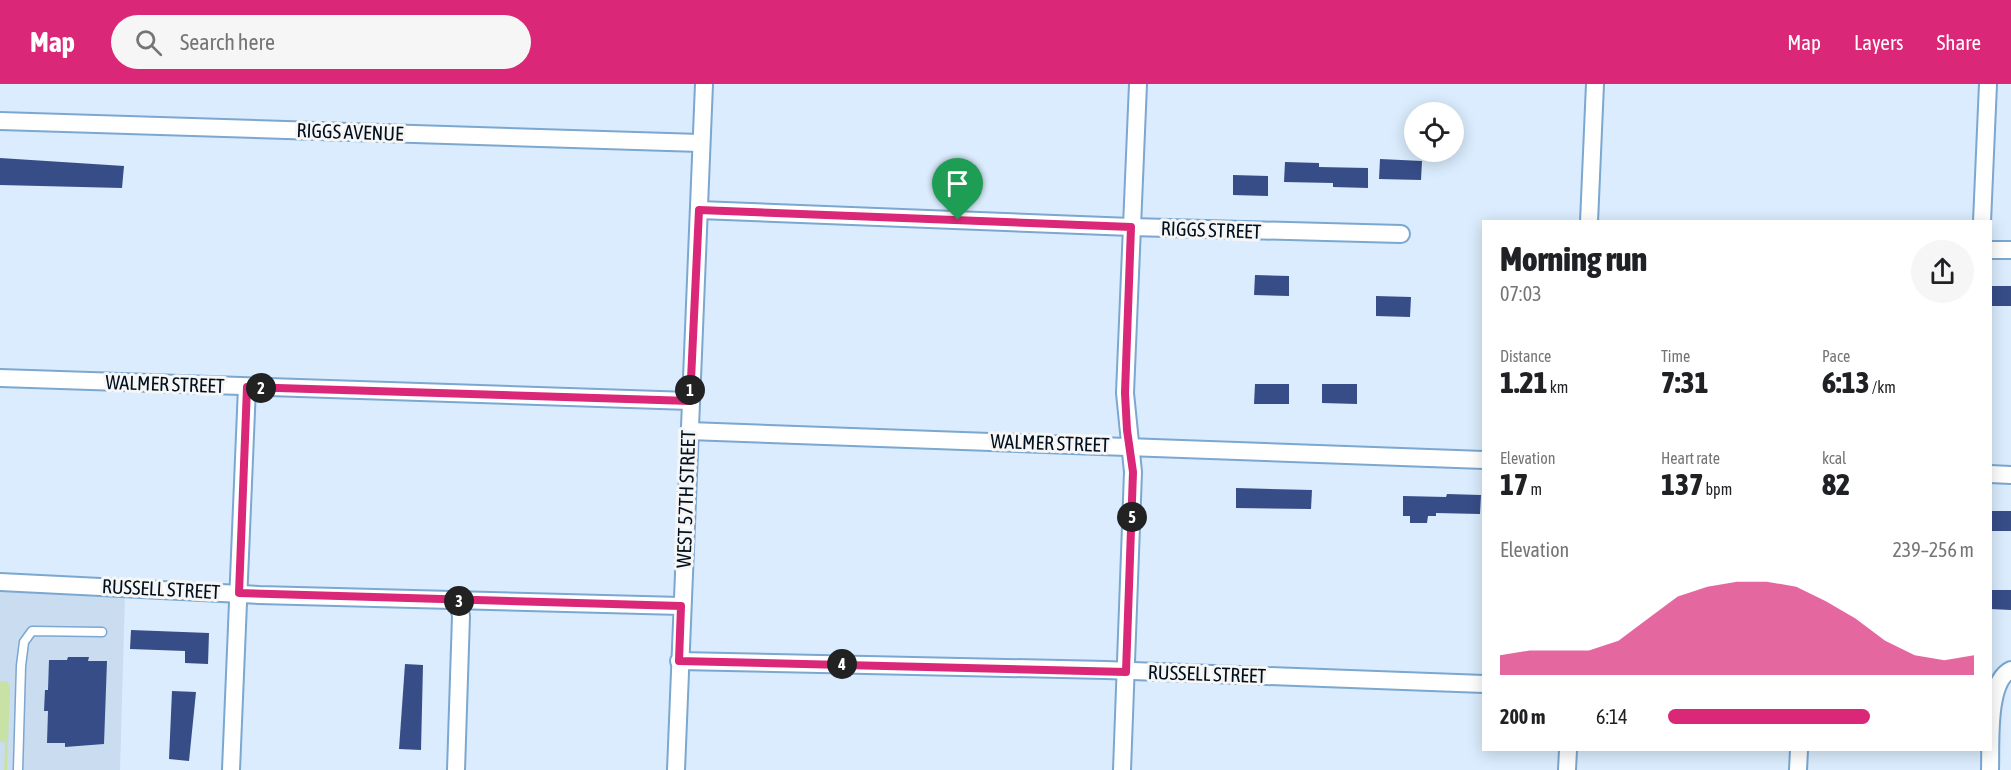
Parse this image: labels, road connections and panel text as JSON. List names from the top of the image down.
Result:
{
  "streets": {
    "street": [
      "RIGGS AVENUE",
      "RIGGS STREET",
      "WALMER STREET",
      "WEST 57TH STREET",
      "RUSSELL STREET"
    ]
  },
  "crossings": [
    ["RIGGS AVENUE", "WEST 57TH STREET"],
    ["RIGGS STREET", "WEST 57TH STREET"],
    ["WALMER STREET", "WEST 57TH STREET"],
    ["WEST 57TH STREET", "RUSSELL STREET"]
  ],
  "page": {
    "header": "Map",
    "search": "Search here",
    "nav": ["Map", "Layers", "Share"],
    "heading": ["Morning run", "07:03"],
    "stats": [
      ["Distance", "1.21 km"],
      ["Time", "7:31"],
      ["Pace", "6:13 /km"],
      ["Elevation", "17 m"],
      ["Heart rate", "137 bpm"],
      ["kcal", "82"]
    ],
    "pins": [
      "2",
      "1",
      "5",
      "3",
      "4"
    ],
    "chart": ["Elevation", "239–256 m"],
    "list": [
      {
        "name": "200 m",
        "note": "6:14"
      }
    ]
  }
}
